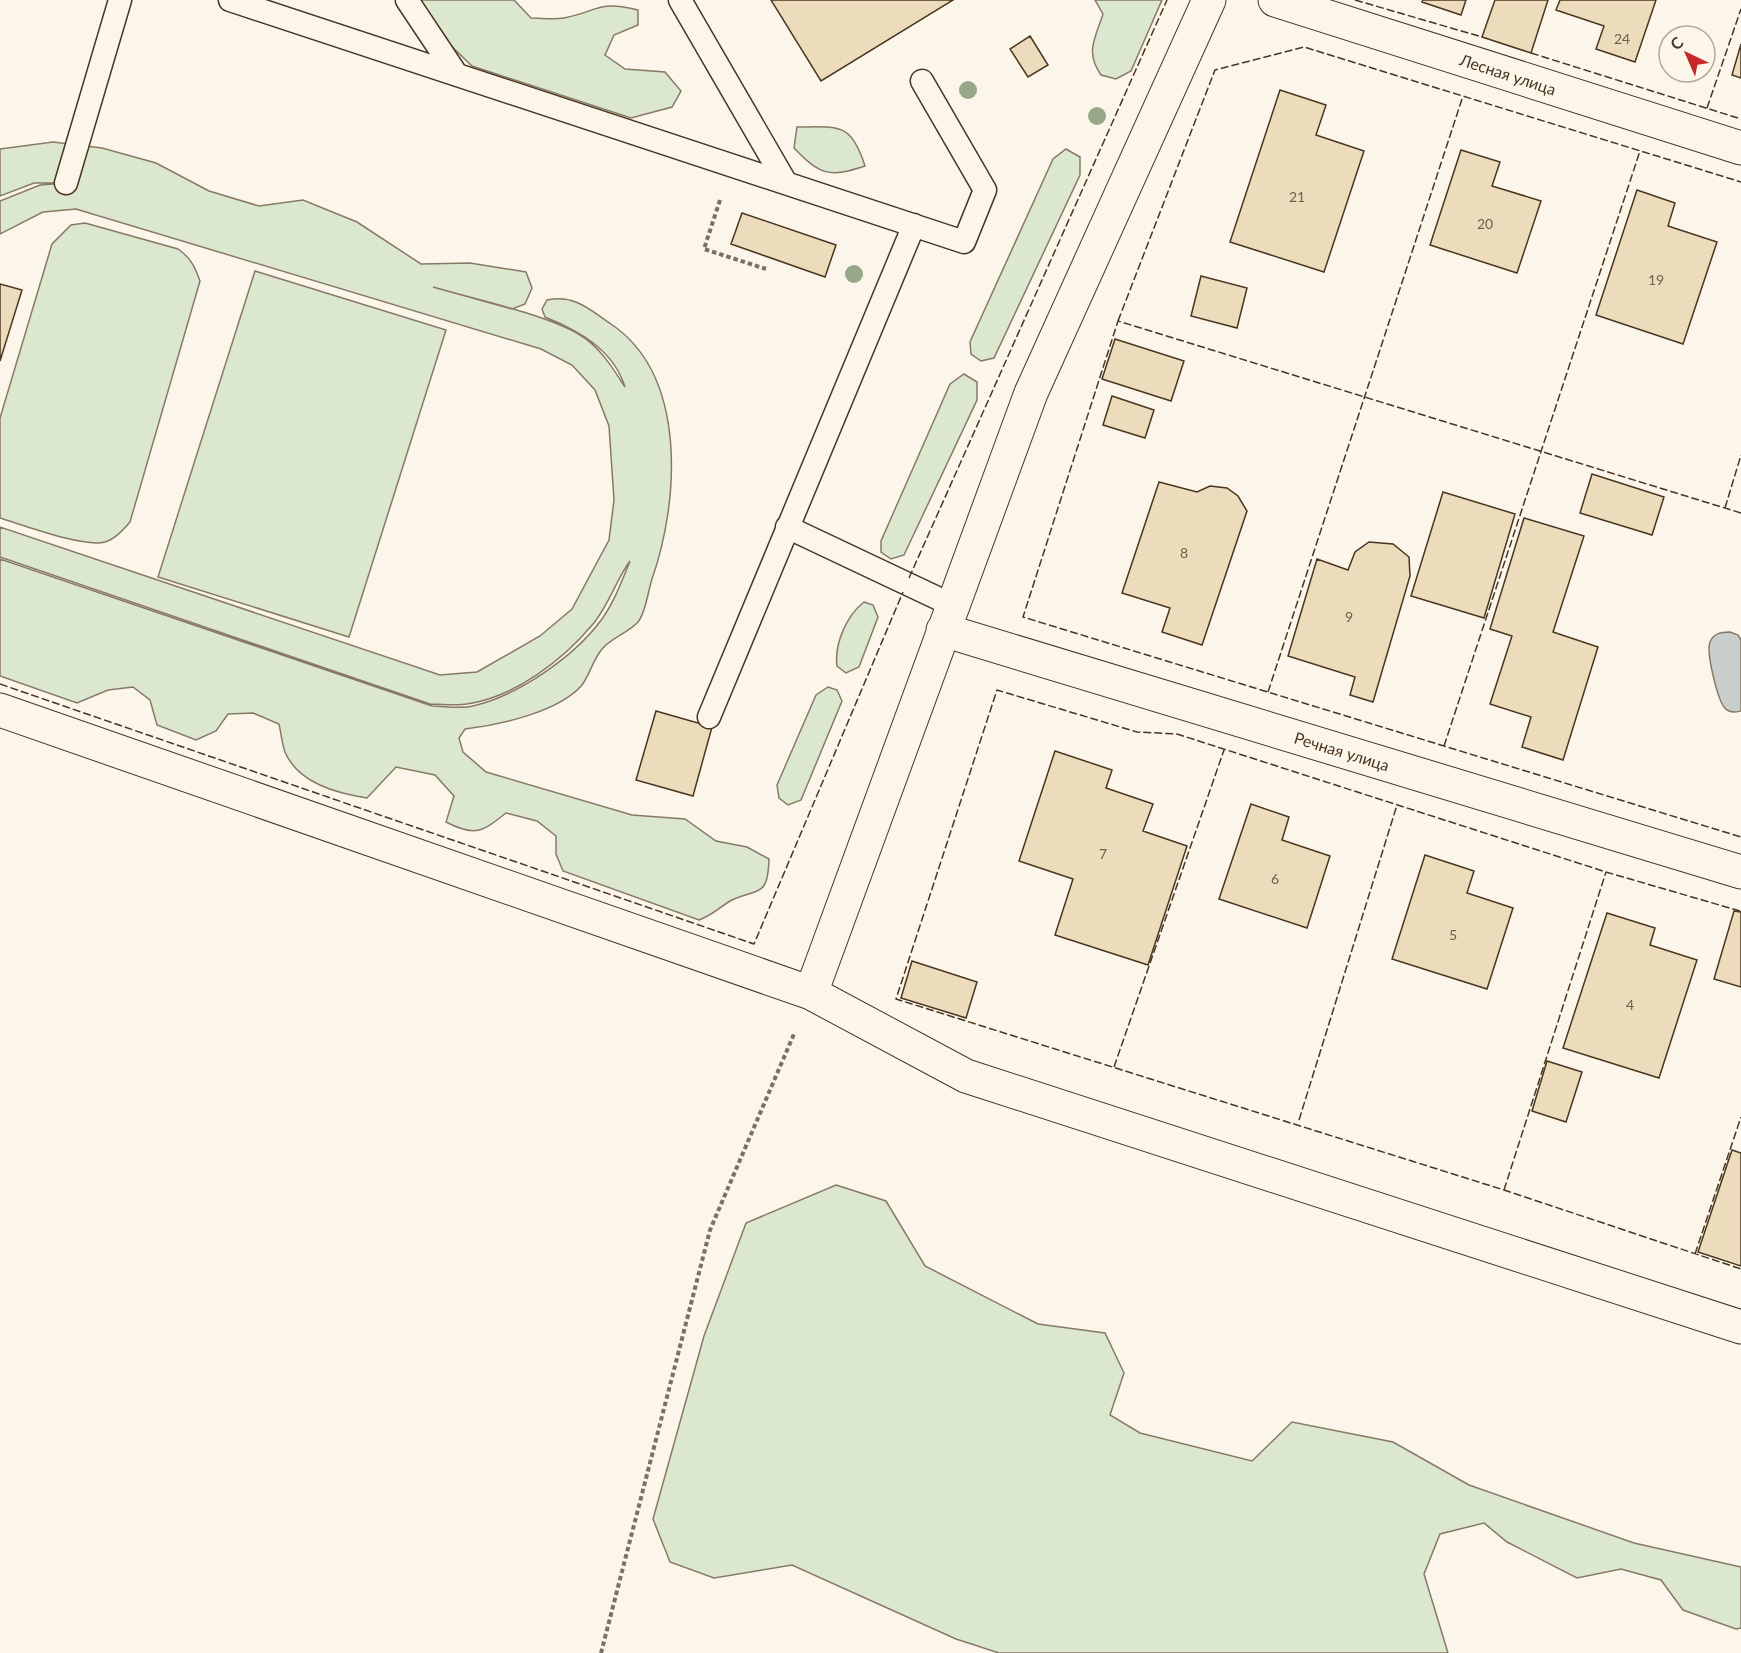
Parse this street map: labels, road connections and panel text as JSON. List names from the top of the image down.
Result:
{
  "streets": {
    "street": ["Лесная улица", "Речная улица"]
  },
  "house_numbers": [
    "24",
    "21",
    "20",
    "19",
    "8",
    "9",
    "7",
    "6",
    "5",
    "4"
  ],
  "north": "top left"
}
